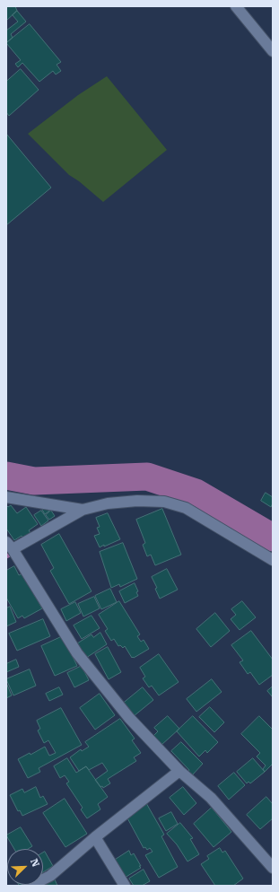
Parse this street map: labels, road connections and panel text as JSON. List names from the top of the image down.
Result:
{
  "north": "top right"
}
